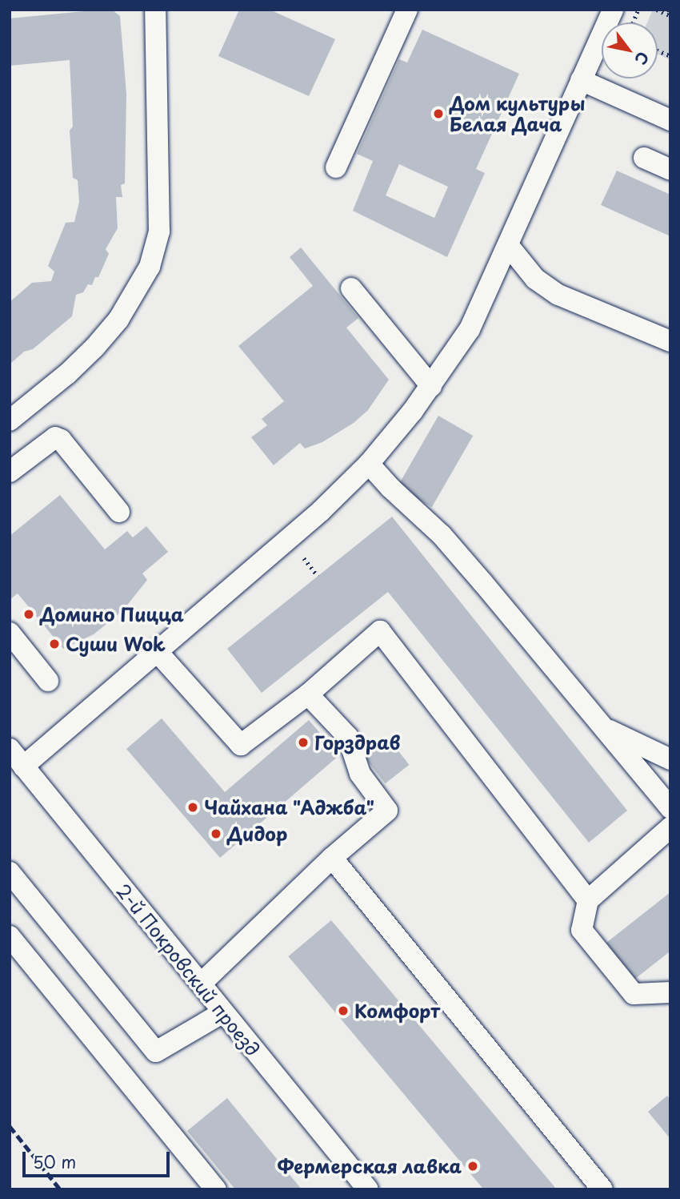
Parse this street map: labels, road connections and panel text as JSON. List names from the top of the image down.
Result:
{
  "streets": {
    "street": ["2-й Покровский проезд"]
  },
  "places": [
    "Дом культуры Белая Дача",
    "Домино Пицца",
    "Суши Wok",
    "Горздрав",
    "Чайхана \"Аджба\"",
    "Дидор",
    "Комфорт",
    "Фермерская лавка"
  ],
  "scale_bar": "50 m",
  "north": "bottom right"
}
